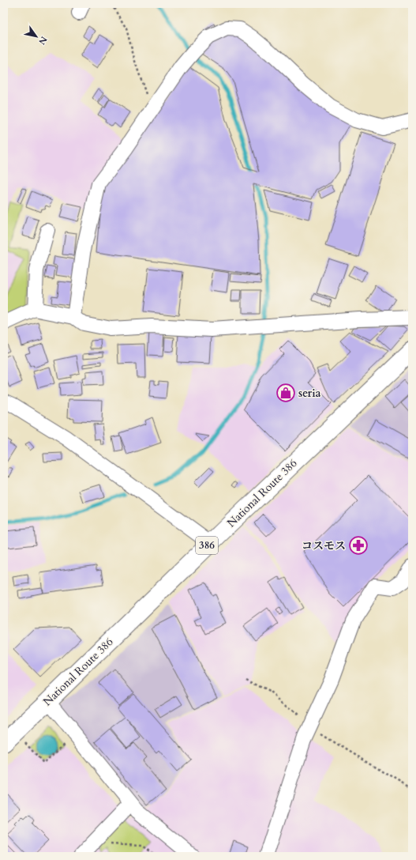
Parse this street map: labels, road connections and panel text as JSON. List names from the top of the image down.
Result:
{
  "streets": {
    "highway": ["National Route 386", "386"]
  },
  "places": {
    "shop": ["seria"],
    "pharmacy": ["コスモス"]
  },
  "north": "bottom right"
}
